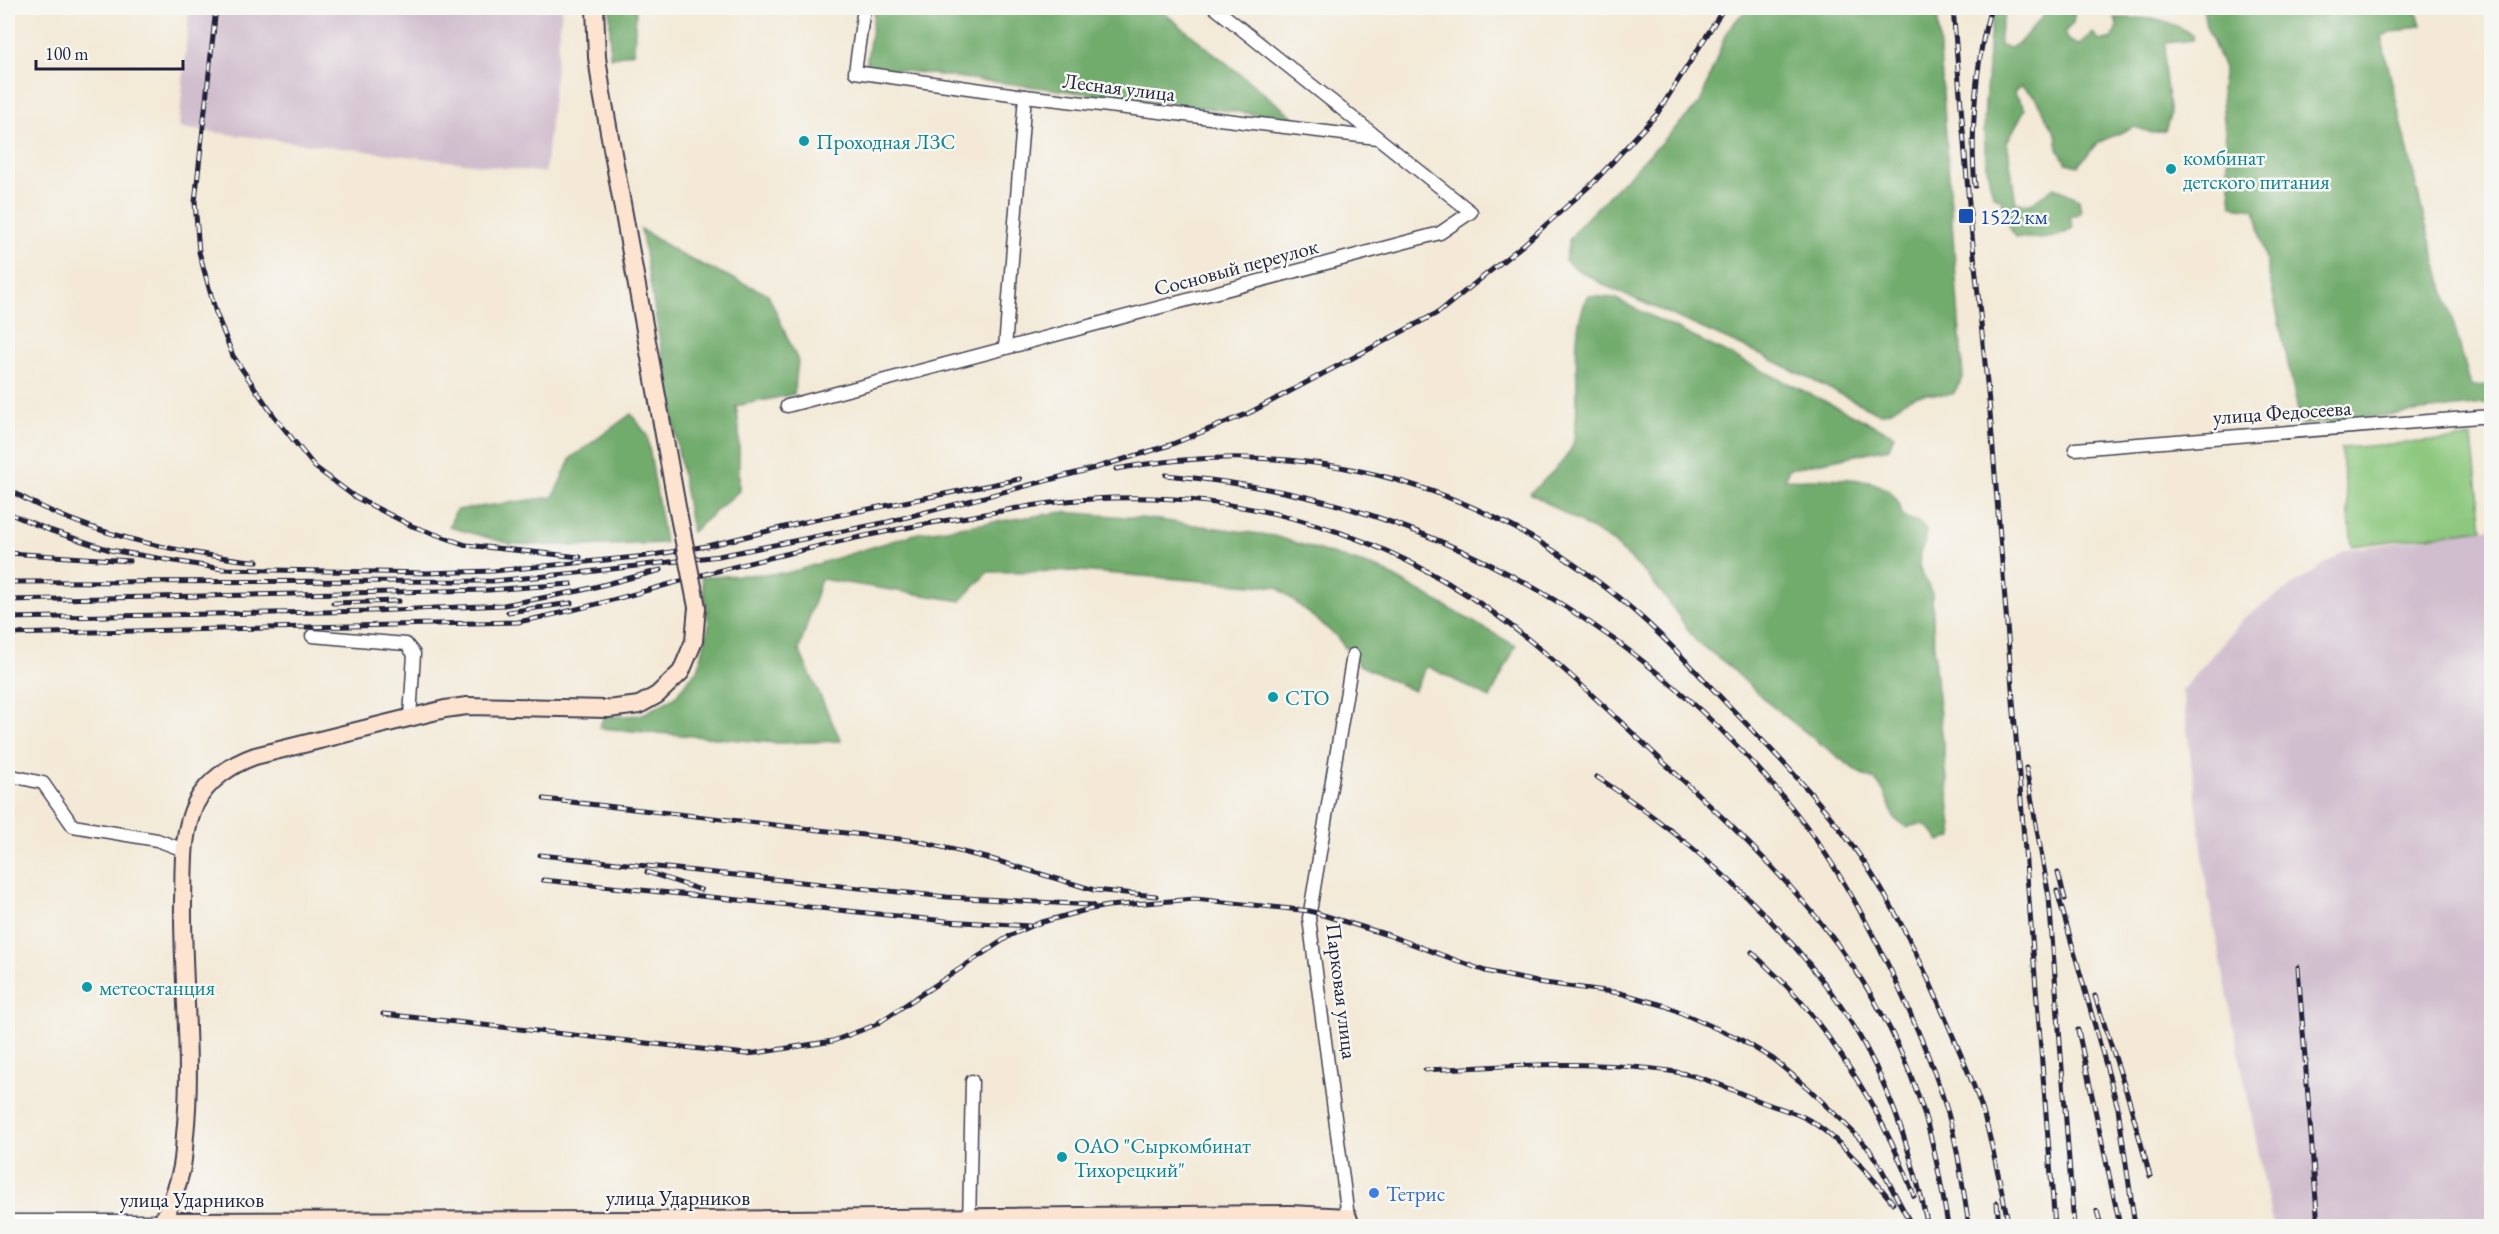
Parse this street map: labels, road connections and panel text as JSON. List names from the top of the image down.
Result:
{
  "streets": {
    "main road": ["улица Ударников"],
    "street": [
      "Лесная улица",
      "Сосновый переулок",
      "улица Федосеева",
      "Парковая улица"
    ]
  },
  "crossings": [
    ["Лесная улица", "Сосновый переулок"],
    ["Парковая улица", "улица Ударников"]
  ],
  "places": {
    "other": [
      "Проходная ЛЗС",
      "комбинат детского питания",
      "СТО",
      "метеостанция",
      "ОАО \"Сыркомбинат Тихорецкий\"",
      "Тетрис"
    ],
    "transit": ["1522 км"]
  },
  "scale_bar": "100 m"
}
